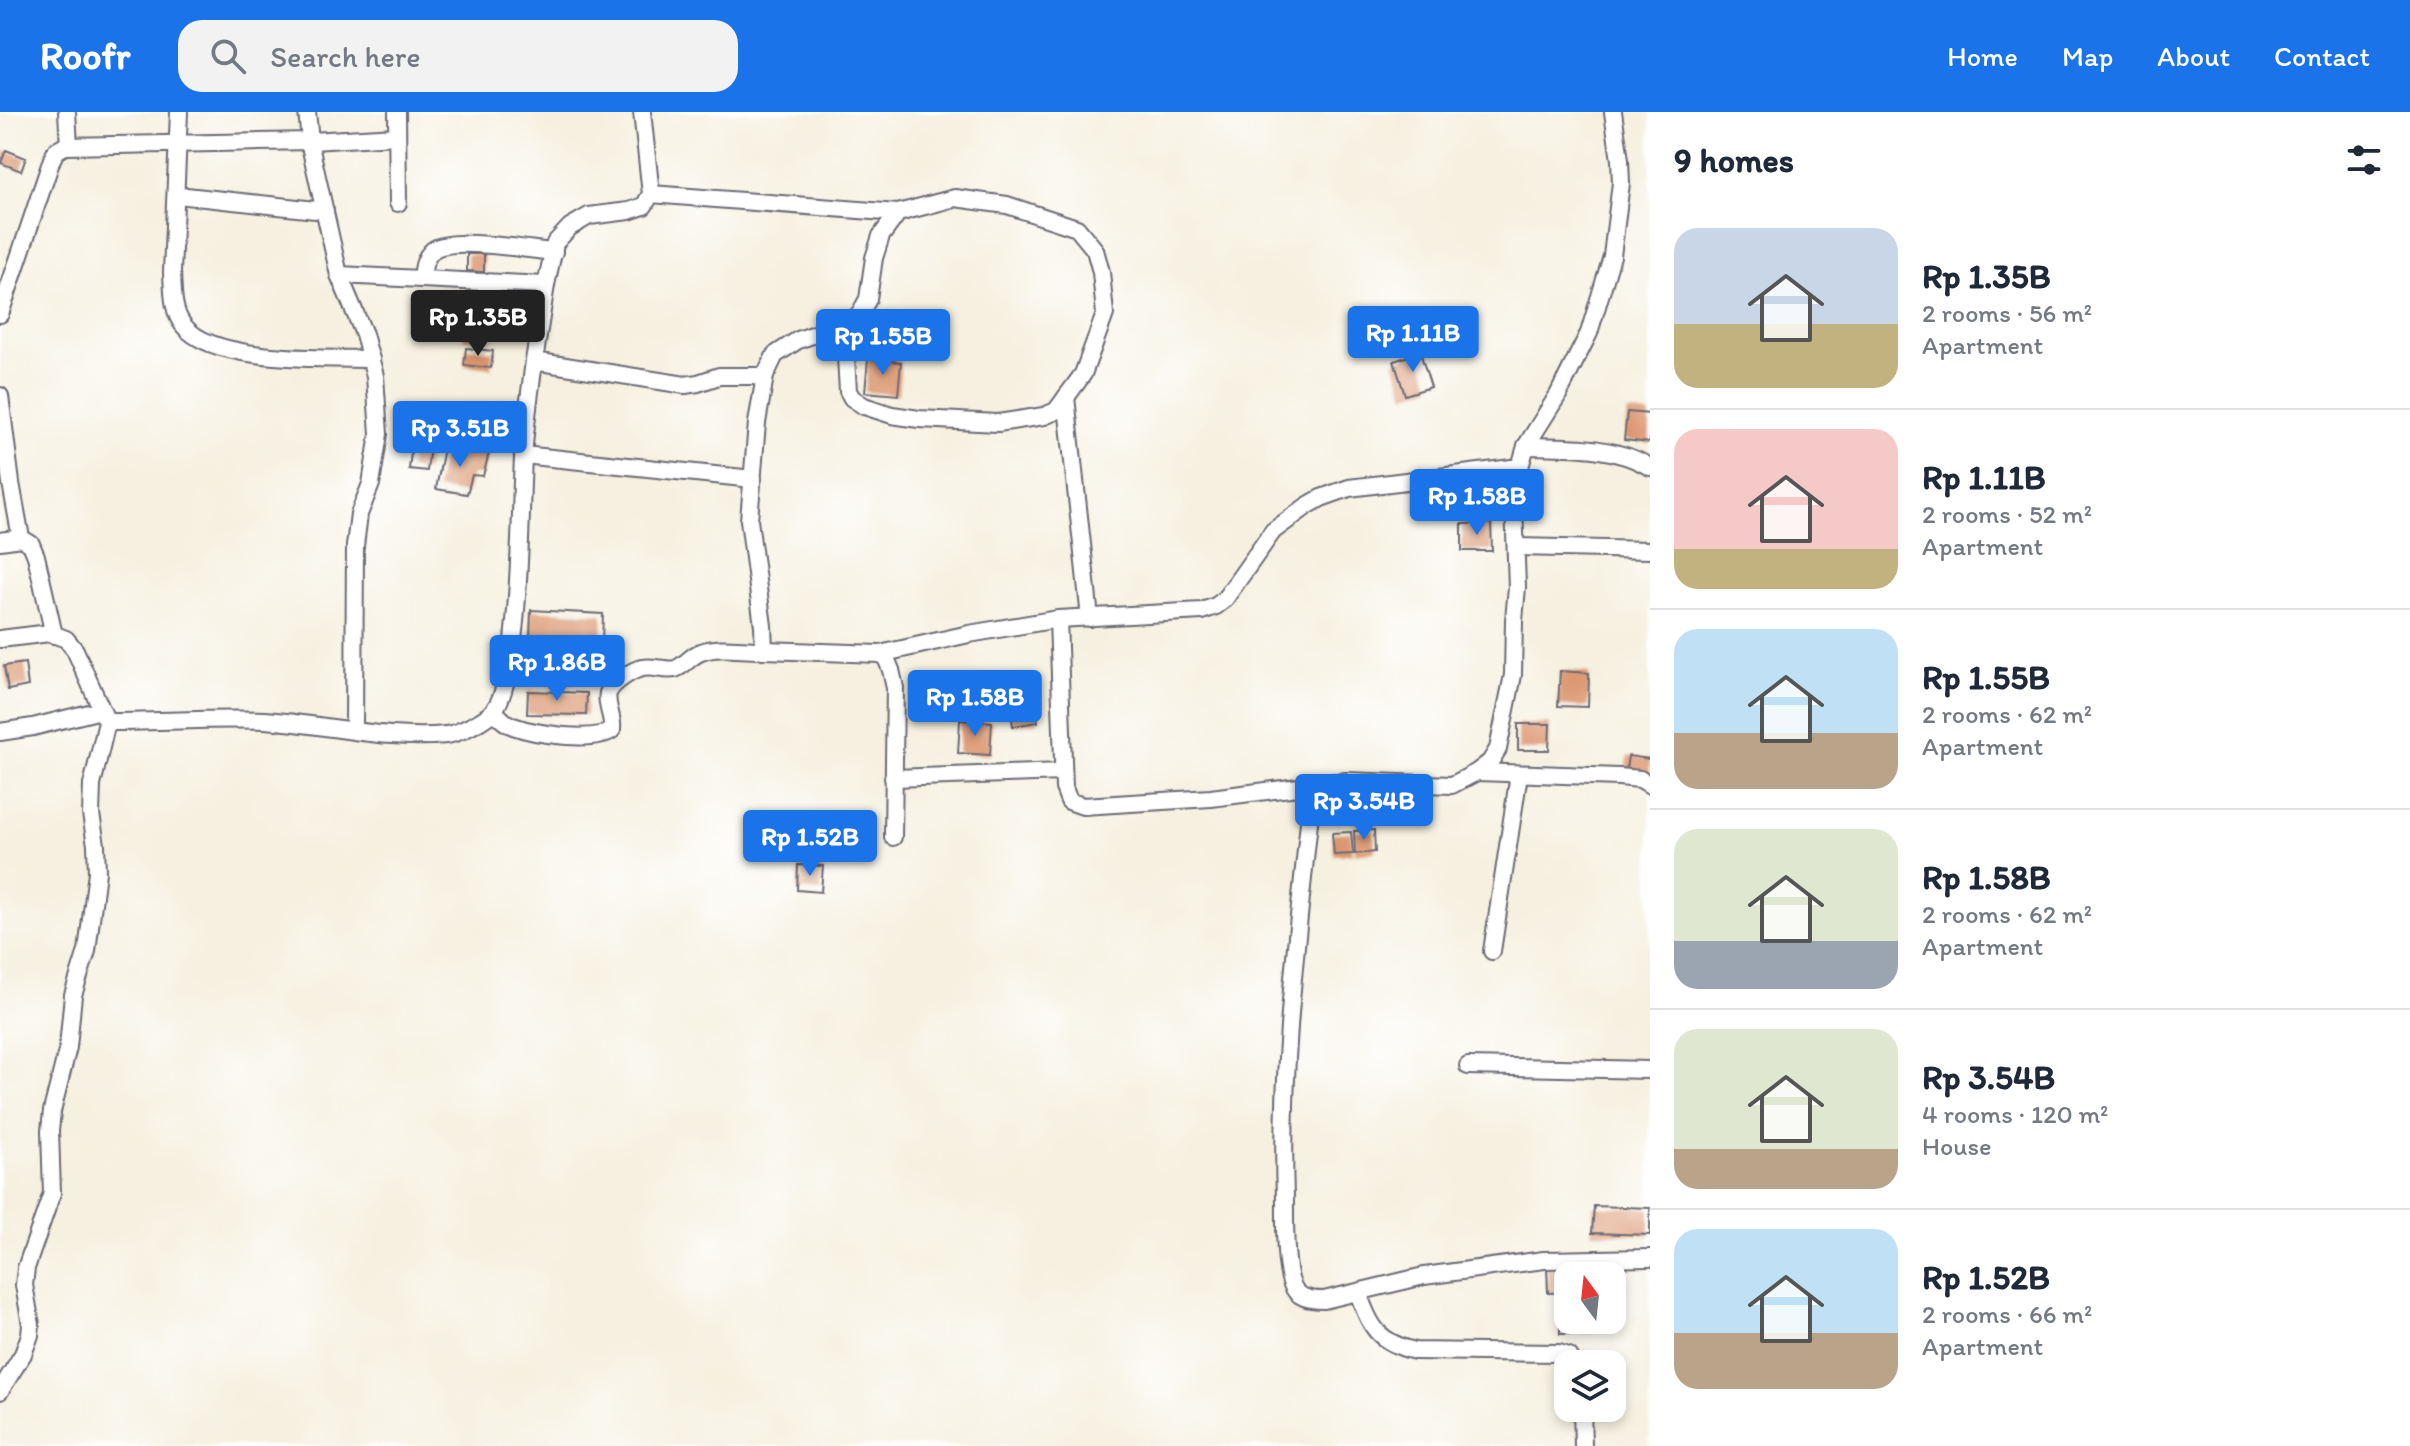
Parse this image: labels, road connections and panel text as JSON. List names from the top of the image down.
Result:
{
  "north": "top",
  "page": {
    "header": "Roofr",
    "search": "Search here",
    "nav": [
      "Home",
      "Map",
      "About",
      "Contact"
    ],
    "heading": "9 homes",
    "list": [
      {
        "name": "Rp 1.35B",
        "note": "2 rooms · 56 m² · Apartment"
      },
      {
        "name": "Rp 1.11B",
        "note": "2 rooms · 52 m² · Apartment"
      },
      {
        "name": "Rp 1.55B",
        "note": "2 rooms · 62 m² · Apartment"
      },
      {
        "name": "Rp 1.58B",
        "note": "2 rooms · 62 m² · Apartment"
      },
      {
        "name": "Rp 3.54B",
        "note": "4 rooms · 120 m² · House"
      },
      {
        "name": "Rp 1.52B",
        "note": "2 rooms · 66 m² · Apartment"
      }
    ],
    "price": [
      "Rp 1.35B",
      "Rp 1.11B",
      "Rp 1.55B",
      "Rp 3.51B",
      "Rp 1.58B",
      "Rp 1.86B",
      "Rp 1.58B",
      "Rp 3.54B",
      "Rp 1.52B"
    ]
  }
}
